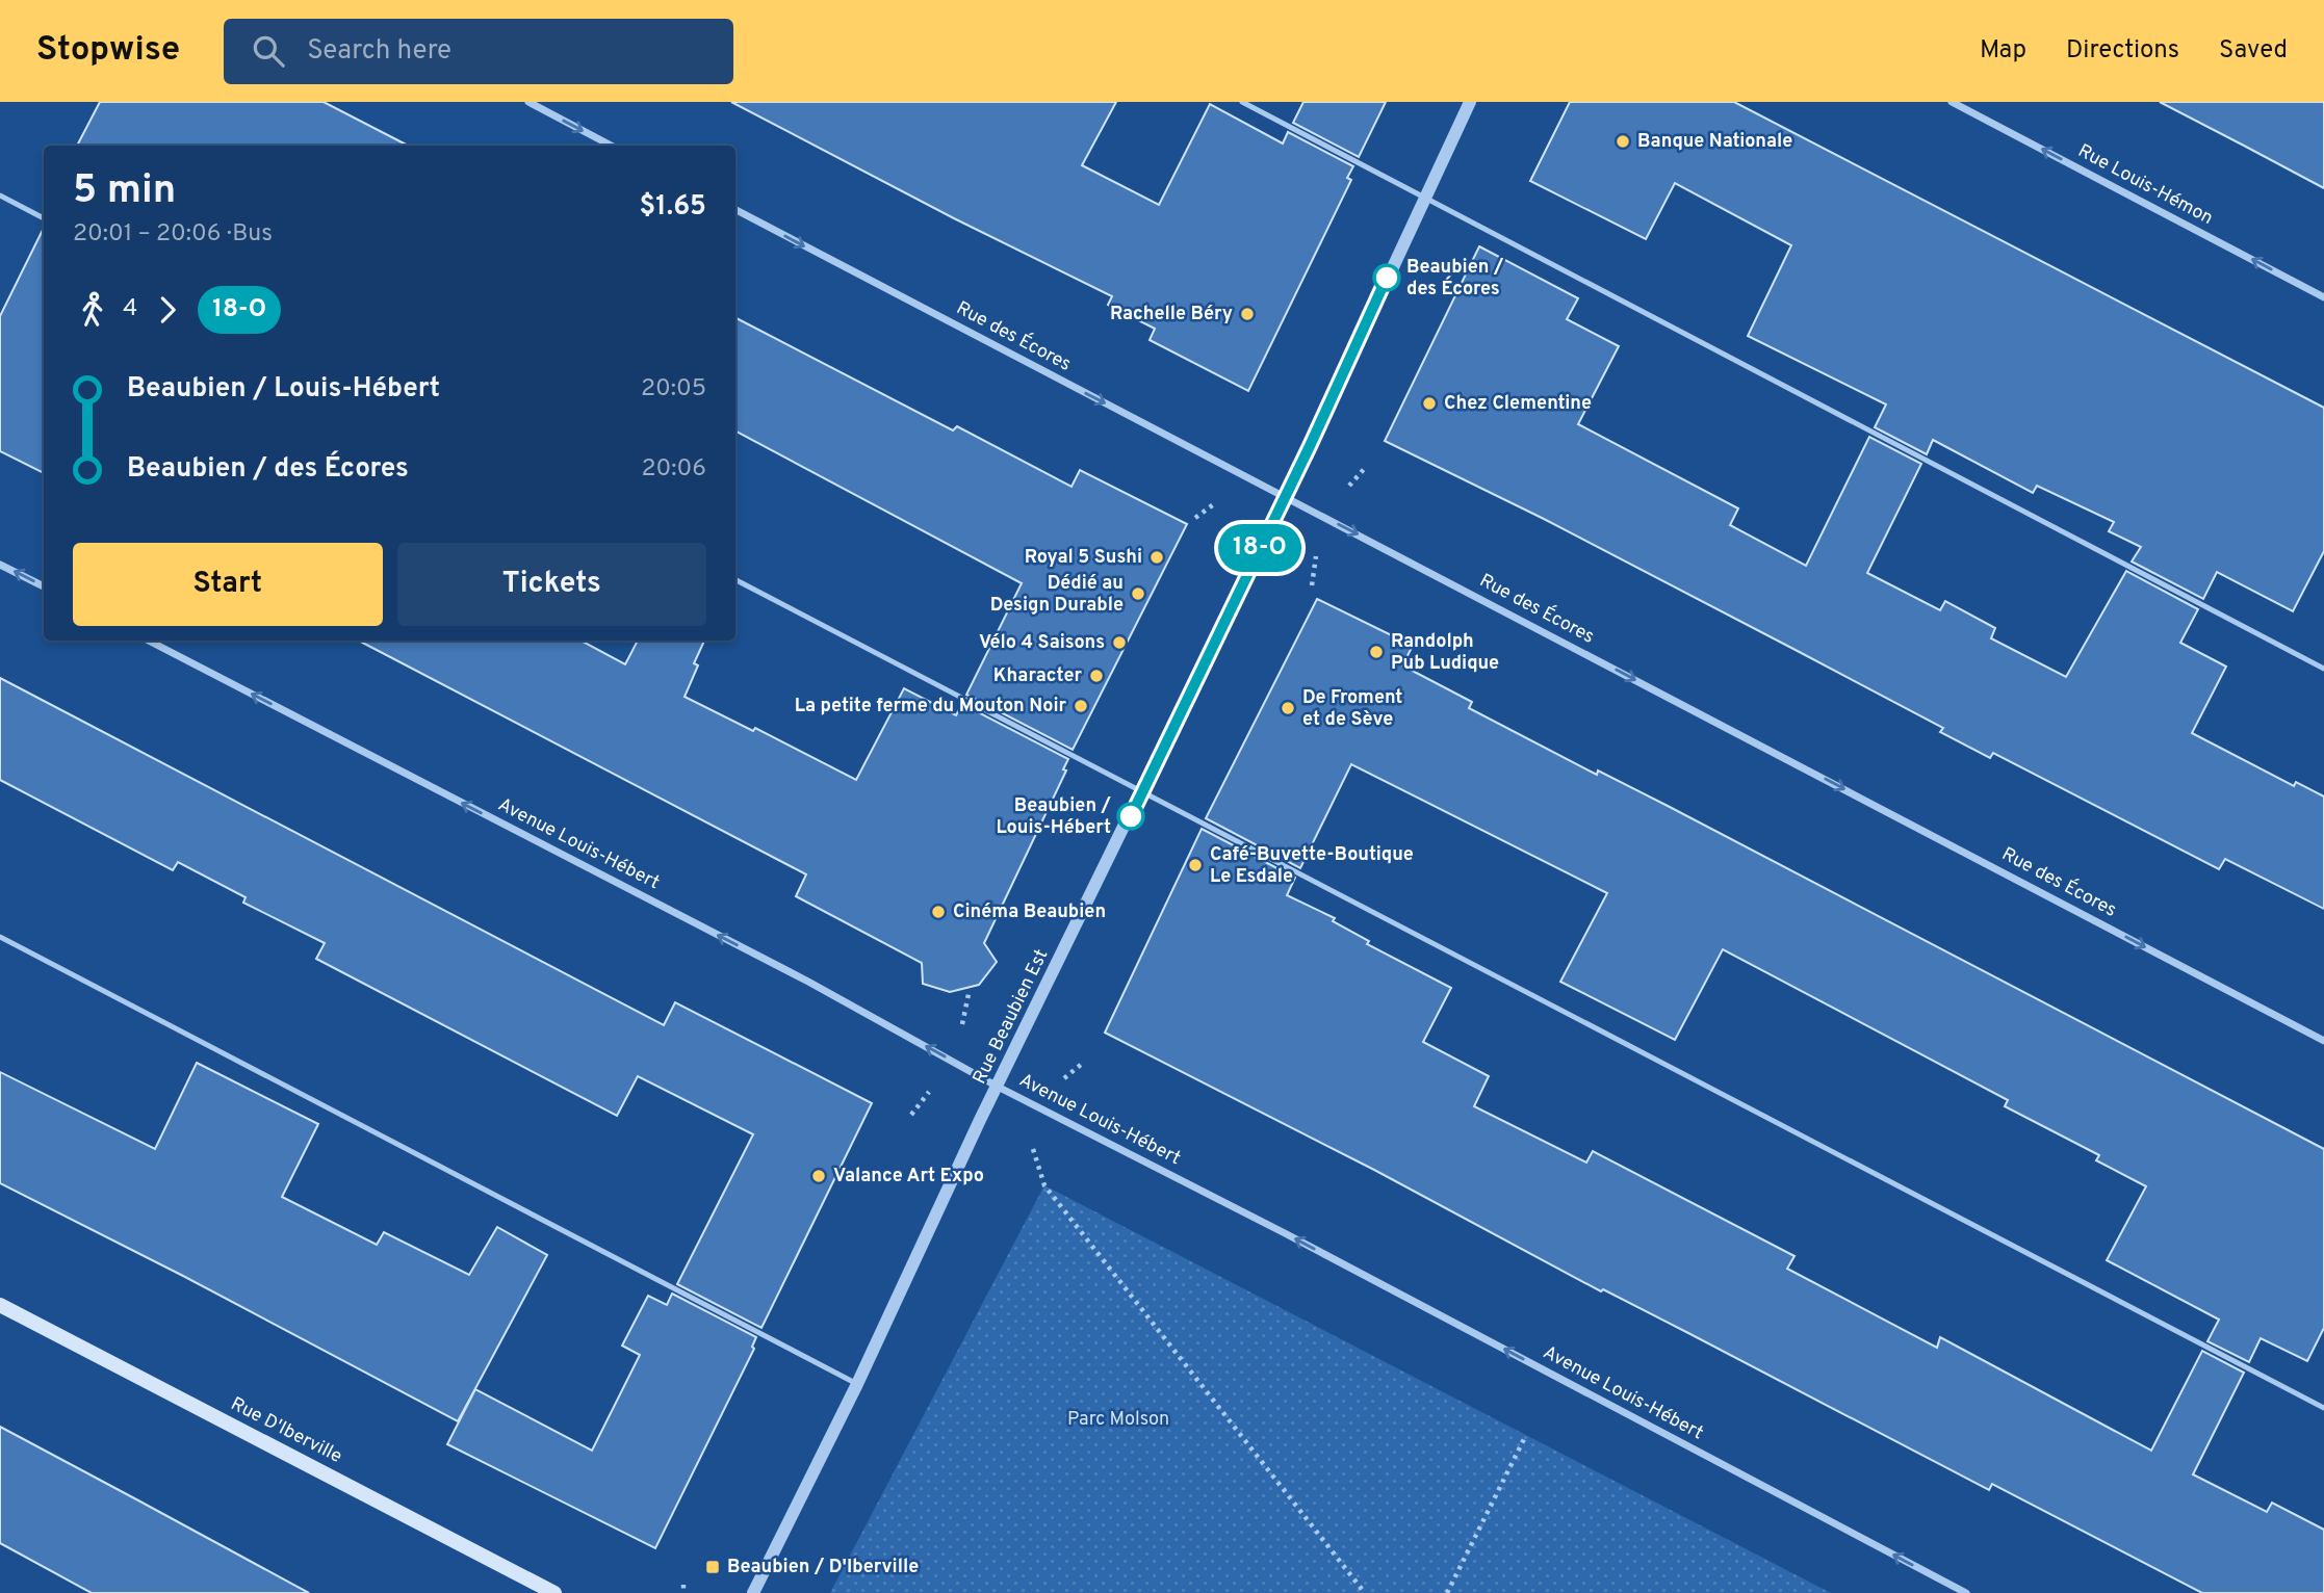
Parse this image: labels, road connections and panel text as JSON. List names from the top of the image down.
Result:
{
  "streets": {
    "main road": ["Rue D'Iberville"],
    "street": [
      "Rue Louis-Hémon",
      "Rue des Écores",
      "Avenue Louis-Hébert",
      "Rue Beaubien Est"
    ]
  },
  "crossings": [
    ["Rue des Écores", "Rue Beaubien Est"],
    ["Avenue Louis-Hébert", "Rue Beaubien Est"]
  ],
  "one_way": ["Rue Louis-Hémon", "Rue des Écores", "Avenue Louis-Hébert"],
  "parks": ["Parc Molson"],
  "places": {
    "other": [
      "Banque Nationale",
      "Beaubien / des Écores",
      "Rachelle Béry",
      "Chez Clementine",
      "Royal 5 Sushi",
      "Dédié au Design Durable",
      "Vélo 4 Saisons",
      "Randolph Pub Ludique",
      "Kharacter",
      "La petite ferme du Mouton Noir",
      "De Froment et de Sève",
      "Beaubien / Louis-Hébert",
      "Café-Buvette-Boutique Le Esdale",
      "Cinéma Beaubien",
      "Valance Art Expo"
    ],
    "transit": ["Beaubien / D'Iberville"]
  },
  "lines": ["bus line 18-O"],
  "page": {
    "header": "Stopwise",
    "search": "Search here",
    "nav": ["Map", "Directions", "Saved"],
    "on_map": "18-O",
    "heading": ["5 min", "20:01 – 20:06 · Bus", "$1.65"],
    "legs": ["4", "18-O"],
    "list": [
      {
        "name": "Beaubien / Louis-Hébert",
        "value": "20:05"
      },
      {
        "name": "Beaubien / des Écores",
        "value": "20:06"
      }
    ],
    "buttons": ["Start", "Tickets"]
  }
}
